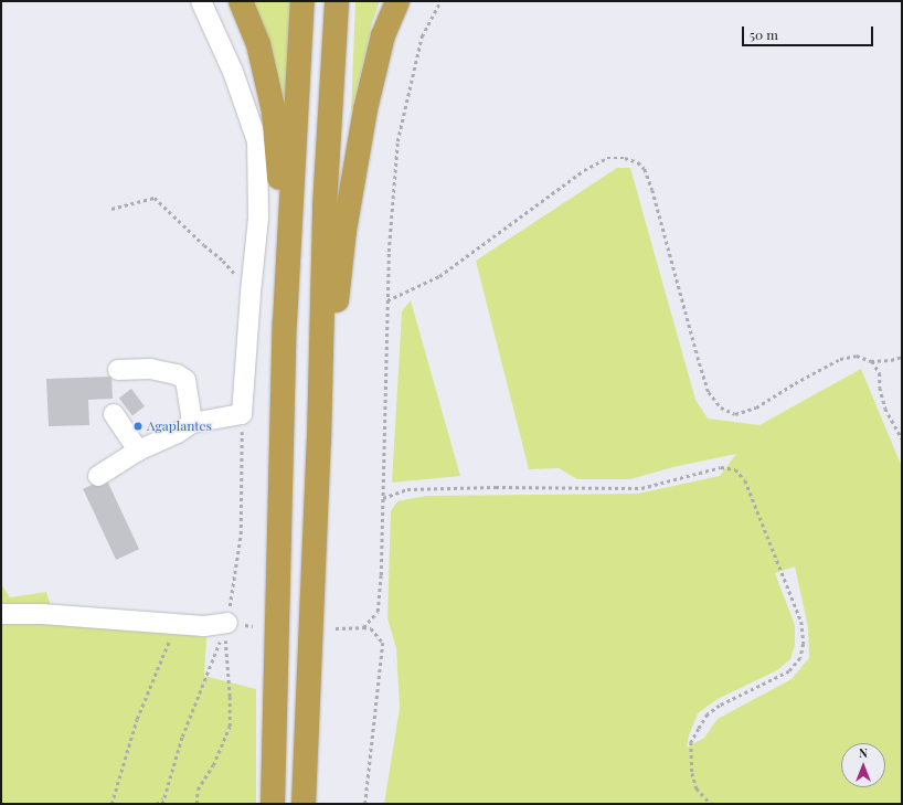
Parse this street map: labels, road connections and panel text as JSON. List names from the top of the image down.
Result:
{
  "places": ["Agaplantes"],
  "scale_bar": "50 m",
  "north": "top"
}
